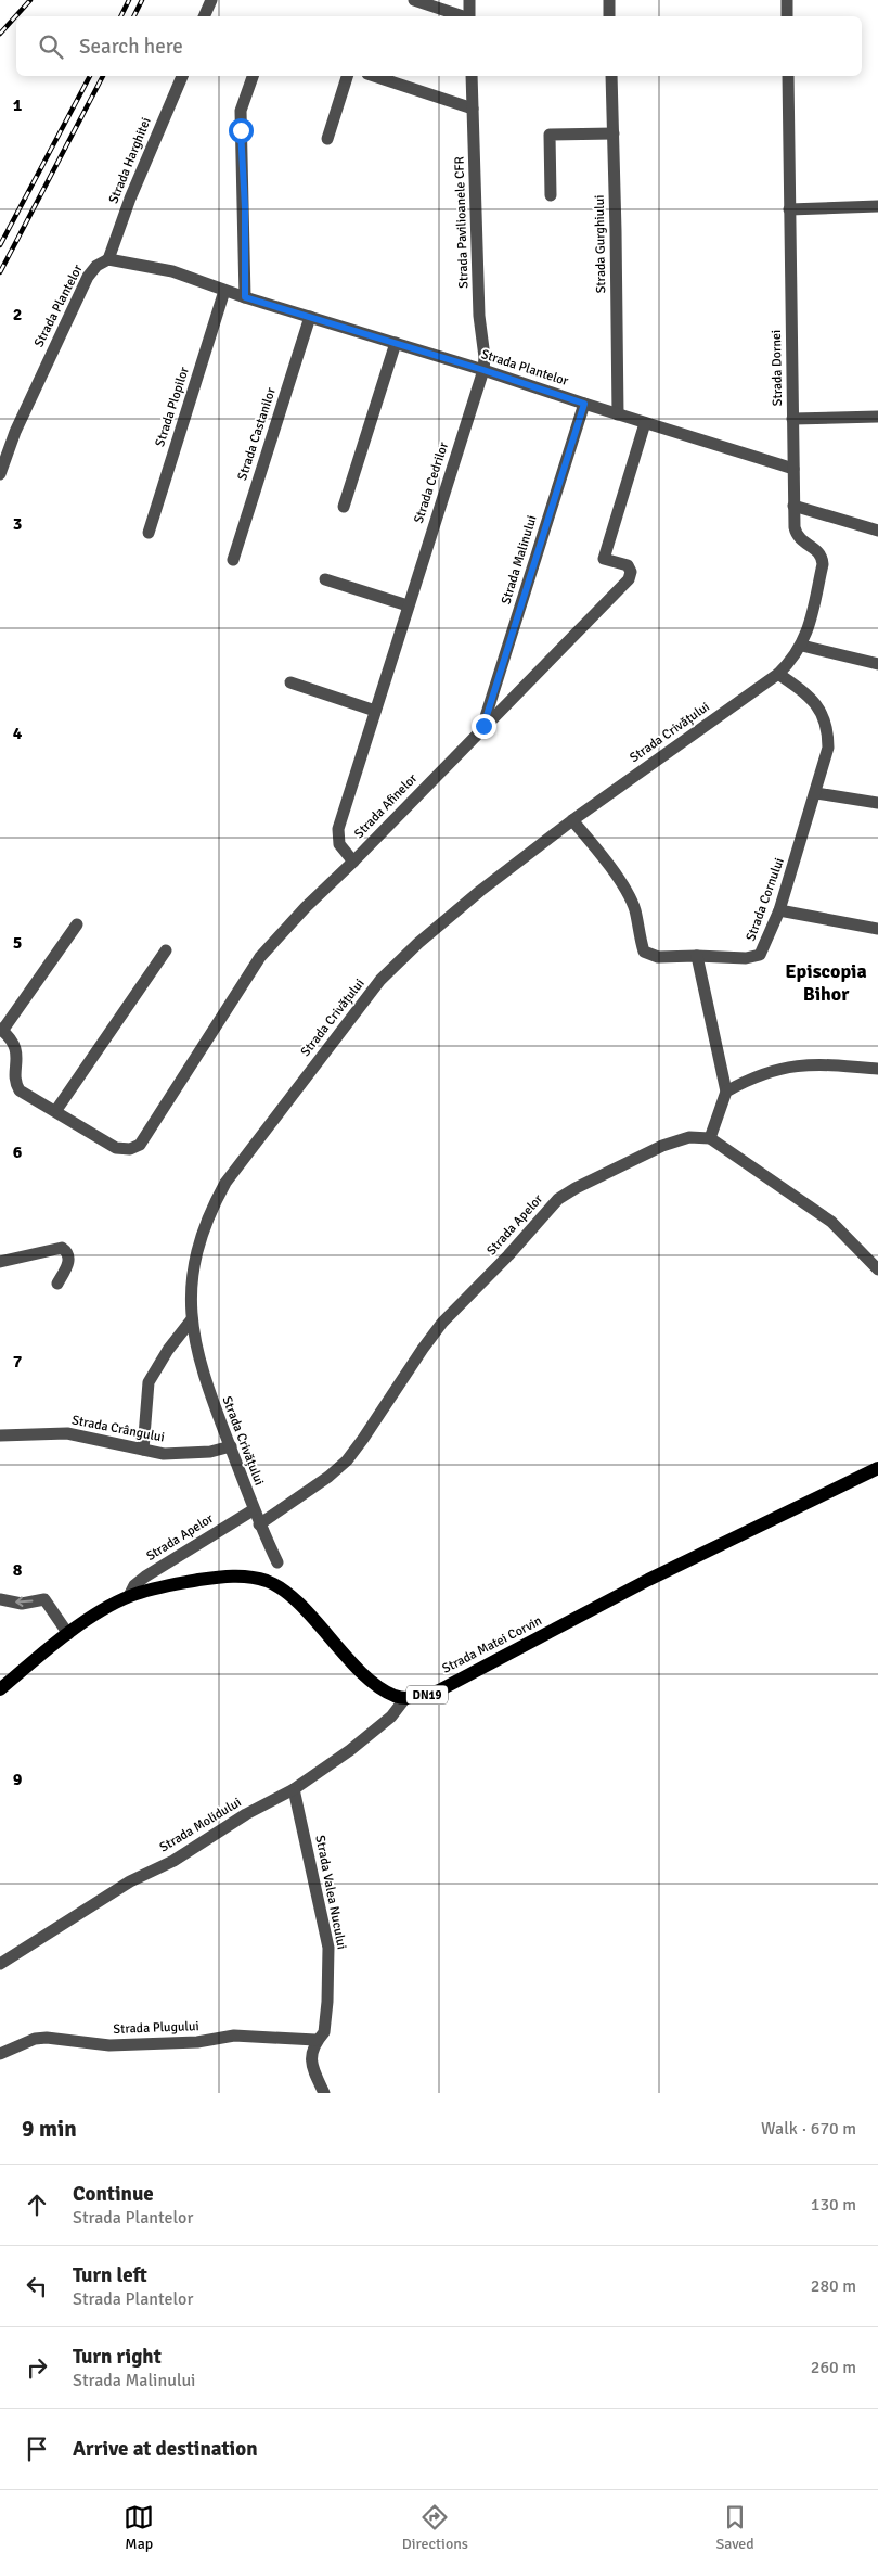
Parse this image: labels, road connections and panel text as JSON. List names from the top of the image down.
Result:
{
  "streets": {
    "main road": ["Strada Matei Corvin", "DN19"],
    "street": [
      "Strada Harghitei",
      "Strada Pavilioanele CFR",
      "Strada Gurghiului",
      "Strada Plantelor",
      "Strada Dornei",
      "Strada Plopilor",
      "Strada Castanilor",
      "Strada Cedrilor",
      "Strada Malinului",
      "Strada Crivățului",
      "Strada Afinelor",
      "Strada Cornului",
      "Strada Apelor",
      "Strada Crângului",
      "Strada Molidului",
      "Strada Valea Nucului",
      "Strada Plugului"
    ]
  },
  "crossings": [
    ["Strada Harghitei", "Strada Plantelor"],
    ["Strada Pavilioanele CFR", "Strada Plantelor"],
    ["Strada Pavilioanele CFR", "Strada Cedrilor"],
    ["Strada Gurghiului", "Strada Plantelor"],
    ["Strada Plantelor", "Strada Dornei"],
    ["Strada Plantelor", "Strada Plopilor"],
    ["Strada Plantelor", "Strada Castanilor"],
    ["Strada Plantelor", "Strada Cedrilor"],
    ["Strada Plantelor", "Strada Malinului"],
    ["Strada Plantelor", "Strada Afinelor"],
    ["Strada Dornei", "Strada Crivățului"],
    ["Strada Cedrilor", "Strada Afinelor"],
    ["Strada Malinului", "Strada Afinelor"],
    ["Strada Crivățului", "Strada Cornului"],
    ["Strada Crivățului", "Strada Apelor"],
    ["Strada Crivățului", "Strada Crângului"],
    ["Strada Apelor", "DN19"],
    ["Strada Matei Corvin", "DN19"],
    ["Strada Matei Corvin", "Strada Molidului"],
    ["DN19", "Strada Molidului"],
    ["Strada Molidului", "Strada Valea Nucului"],
    ["Strada Valea Nucului", "Strada Plugului"]
  ],
  "districts": ["Episcopia Bihor"],
  "page": {
    "search": "Search here",
    "heading": ["9 min", "Walk · 670 m"],
    "list": [
      ["Continue", "Strada Plantelor", "130 m"],
      ["Turn left", "Strada Plantelor", "280 m"],
      ["Turn right", "Strada Malinului", "260 m"],
      "Arrive at destination"
    ],
    "nav": ["Map", "Directions", "Saved"]
  },
  "grid": {
    "rows": [
      "1",
      "2",
      "3",
      "4",
      "5",
      "6",
      "7",
      "8",
      "9"
    ]
  }
}
